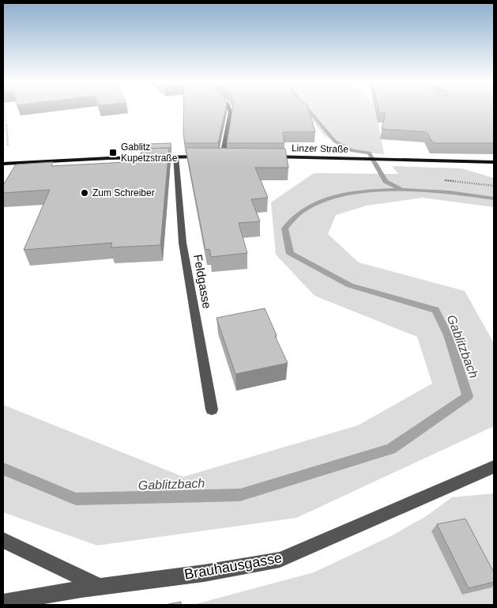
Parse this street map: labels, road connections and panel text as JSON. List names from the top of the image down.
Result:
{
  "streets": {
    "main road": ["Linzer Straße"],
    "street": ["Feldgasse", "Brauhausgasse"]
  },
  "water": ["Gablitzbach"],
  "places": {
    "transit": ["Gablitz Kupetzstraße"],
    "other": ["Zum Schreiber"]
  }
}
